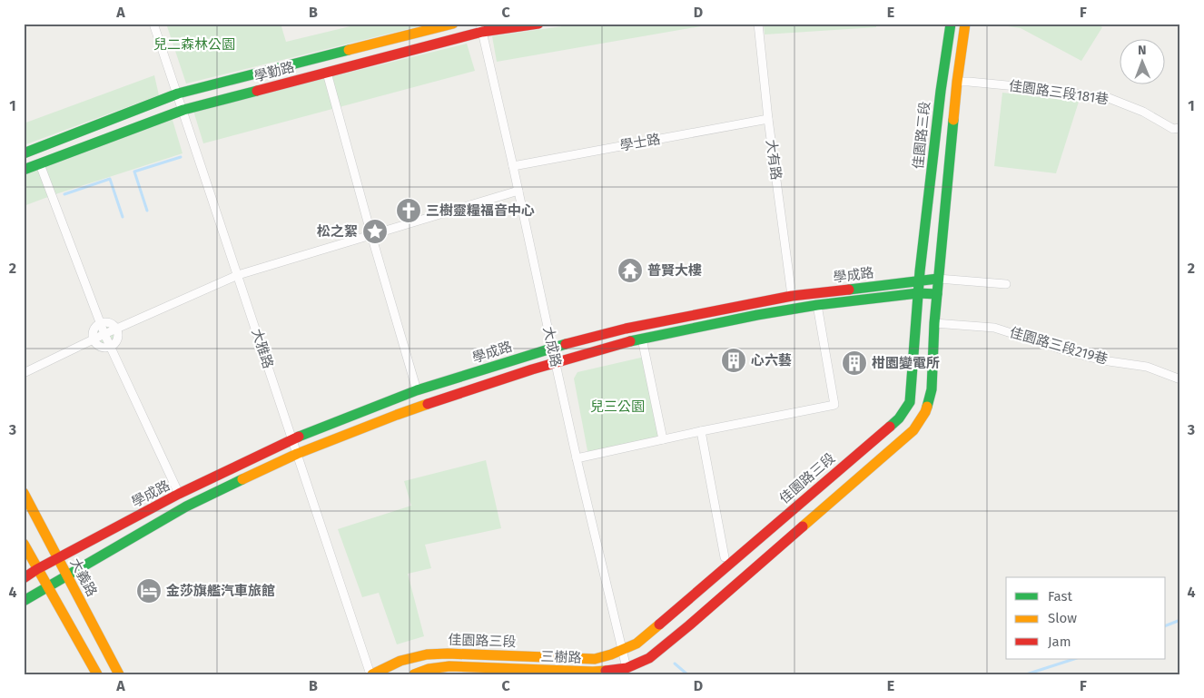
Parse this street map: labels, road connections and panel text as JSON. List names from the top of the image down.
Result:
{
  "streets": {
    "street": [
      "學勤路",
      "佳園路三段181巷",
      "佳園路三段",
      "學士路",
      "大有路",
      "學成路",
      "佳園路三段219巷",
      "大成路",
      "大雅路",
      "大義路",
      "三樹路"
    ]
  },
  "crossings": [
    ["學勤路", "大成路"],
    ["學勤路", "大雅路"],
    ["佳園路三段", "學成路"],
    ["佳園路三段", "大成路"],
    ["佳園路三段", "大雅路"],
    ["學士路", "大有路"],
    ["學士路", "大成路"],
    ["大有路", "學成路"],
    ["學成路", "大成路"],
    ["學成路", "大雅路"],
    ["學成路", "大義路"],
    ["大成路", "三樹路"]
  ],
  "parks": ["兒二森林公園", "兒三公園"],
  "places": {
    "church": ["三樹靈糧福音中心"],
    "place": ["松之絮"],
    "temple": ["普賢大樓"],
    "building": ["心六藝", "柑園變電所"],
    "hotel": ["金莎旗艦汽車旅館"]
  },
  "legend": ["Fast", "Slow", "Jam"],
  "north": "top",
  "grid": {
    "columns": [
      "A",
      "B",
      "C",
      "D",
      "E",
      "F"
    ],
    "rows": [
      "1",
      "2",
      "3",
      "4"
    ]
  }
}
